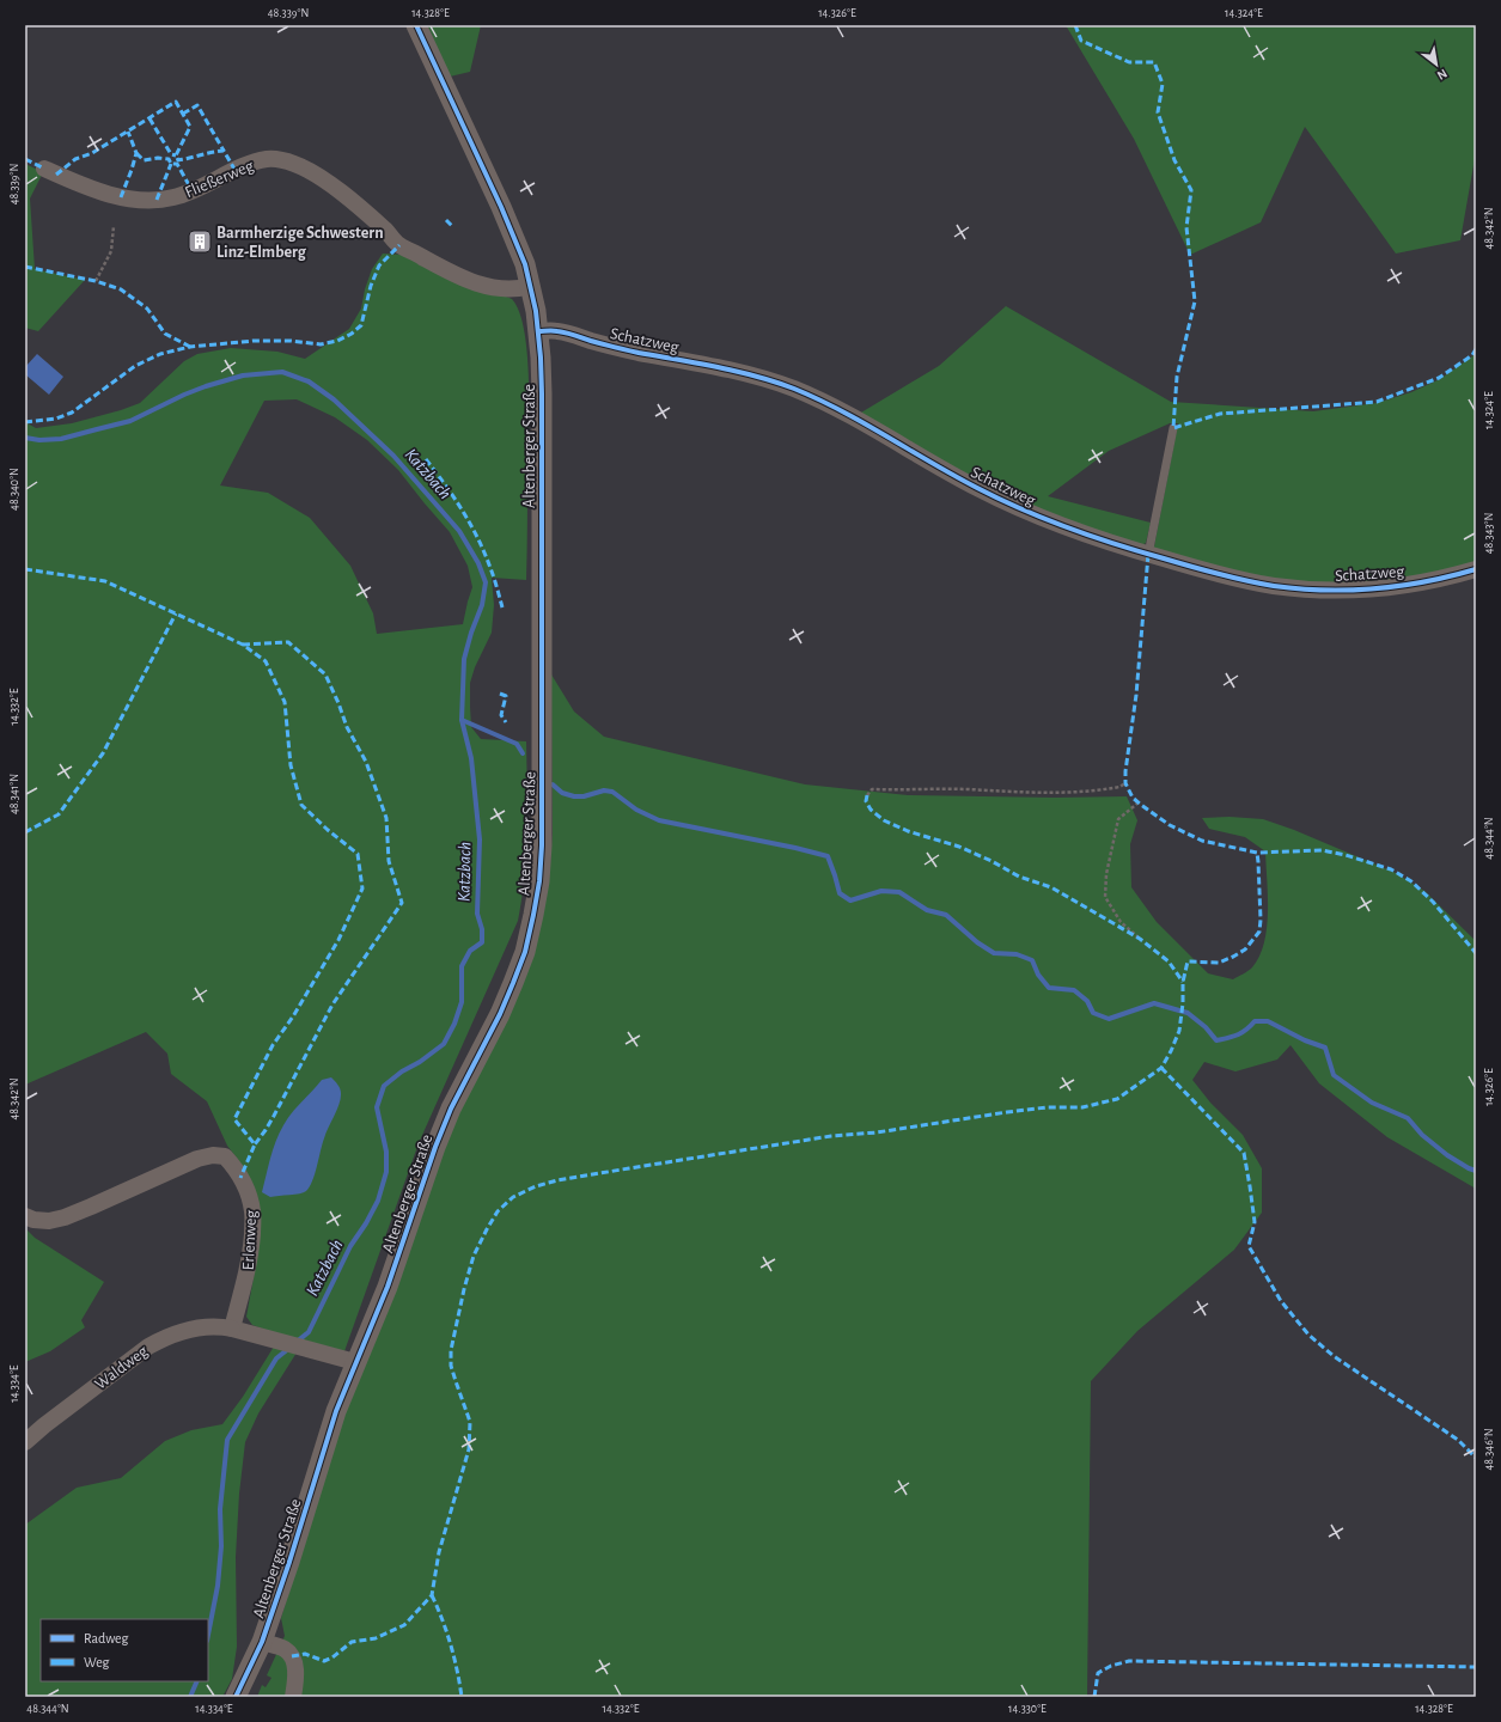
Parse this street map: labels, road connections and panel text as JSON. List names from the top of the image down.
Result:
{
  "streets": {
    "street": [
      "Fließerweg",
      "Schatzweg",
      "Altenberger Straße",
      "Erlenweg",
      "Waldweg"
    ]
  },
  "crossings": [
    ["Fließerweg", "Altenberger Straße"],
    ["Schatzweg", "Altenberger Straße"],
    ["Erlenweg", "Waldweg"]
  ],
  "water": ["Katzbach"],
  "places": {
    "building": ["Barmherzige Schwestern Linz-Elmberg"]
  },
  "legend": ["Radweg", "Weg"],
  "north": "bottom right",
  "coordinates": [
    "48.339°N",
    "14.328°E",
    "14.326°E",
    "14.324°E",
    "48.342°N",
    "48.340°N",
    "48.343°N",
    "14.332°E",
    "48.341°N",
    "48.344°N",
    "14.334°E",
    "48.346°N",
    "14.330°E"
  ]
}
